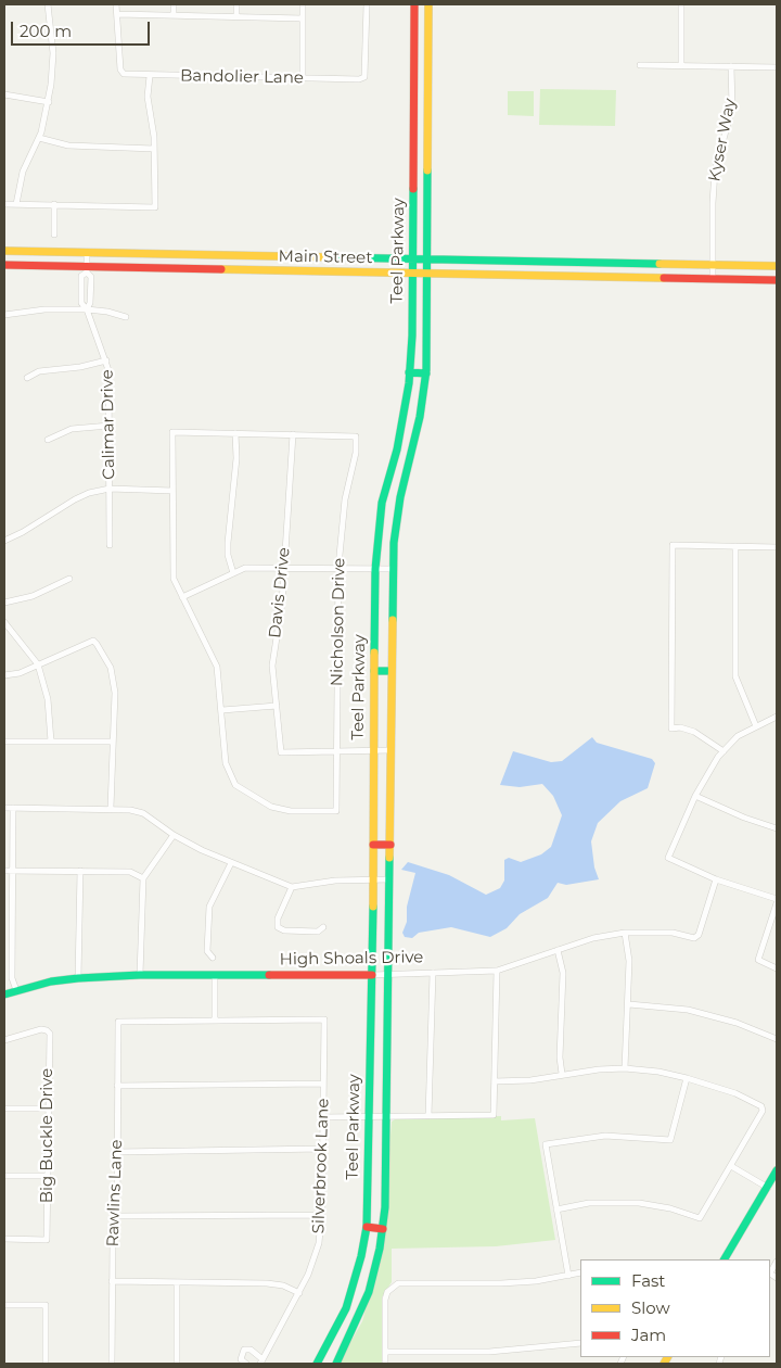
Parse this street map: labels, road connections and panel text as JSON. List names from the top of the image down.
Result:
{
  "streets": {
    "main road": ["Teel Parkway", "Main Street", "High Shoals Drive"],
    "street": [
      "Bandolier Lane",
      "Kyser Way",
      "Calimar Drive",
      "Davis Drive",
      "Nicholson Drive",
      "Big Buckle Drive",
      "Silverbrook Lane",
      "Rawlins Lane"
    ]
  },
  "crossings": [
    ["Kyser Way", "Main Street"],
    ["Teel Parkway", "Main Street"],
    ["Teel Parkway", "High Shoals Drive"],
    ["Main Street", "Calimar Drive"],
    ["Davis Drive", "Nicholson Drive"],
    ["Silverbrook Lane", "Rawlins Lane"]
  ],
  "legend": ["Fast", "Slow", "Jam"],
  "scale_bar": "200 m"
}
